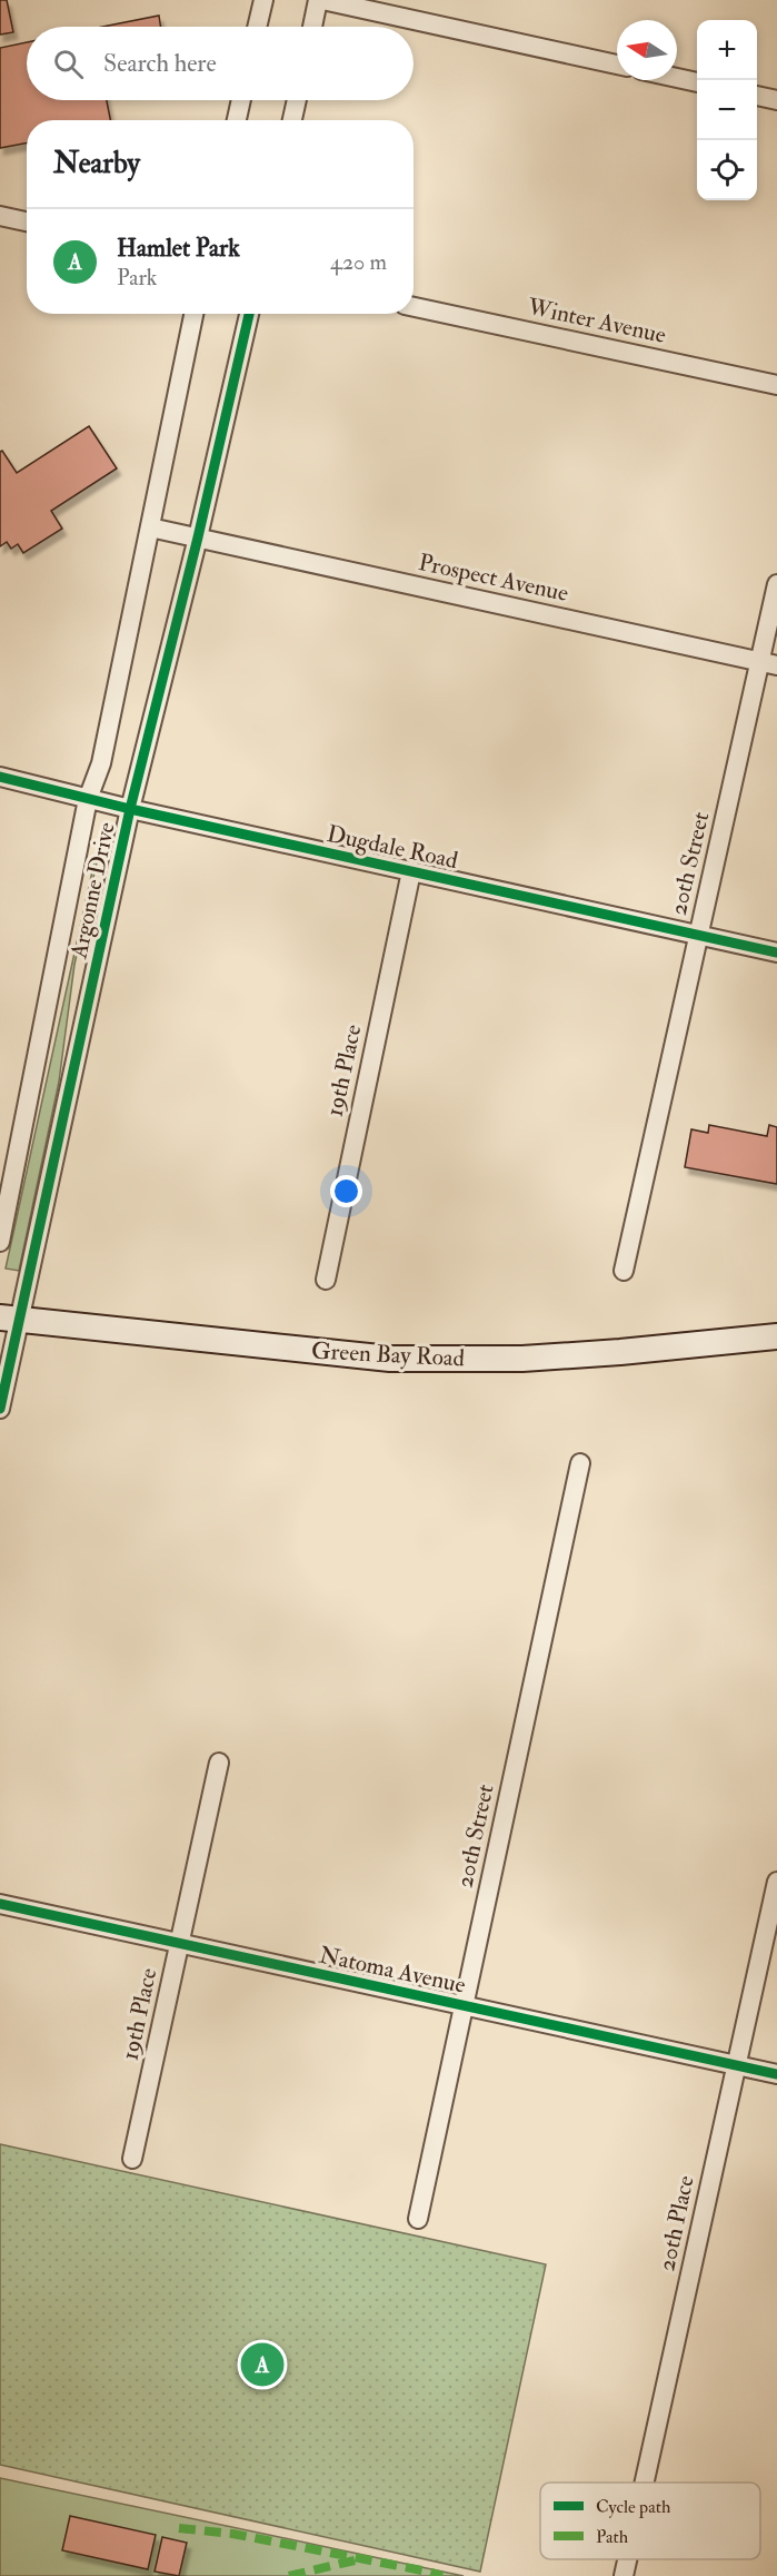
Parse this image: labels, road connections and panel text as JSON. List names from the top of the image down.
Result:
{
  "streets": {
    "main road": ["Green Bay Road"],
    "street": [
      "Winter Avenue",
      "Prospect Avenue",
      "Dugdale Road",
      "20th Street",
      "Argonne Drive",
      "19th Place",
      "Natoma Avenue",
      "20th Place"
    ]
  },
  "crossings": [
    ["Prospect Avenue", "20th Street"],
    ["Prospect Avenue", "Argonne Drive"],
    ["Dugdale Road", "20th Street"],
    ["Dugdale Road", "Argonne Drive"],
    ["Dugdale Road", "19th Place"],
    ["20th Street", "Natoma Avenue"],
    ["Argonne Drive", "Green Bay Road"],
    ["19th Place", "Natoma Avenue"],
    ["Natoma Avenue", "20th Place"]
  ],
  "legend": ["Cycle path", "Path"],
  "north": "left",
  "page": {
    "map_buttons": ["+", "−"],
    "search": "Search here",
    "heading": "Nearby",
    "list": [
      {
        "mark": "A",
        "name": "Hamlet Park",
        "note": "Park",
        "value": "420 m"
      }
    ],
    "pins": "A"
  }
}
